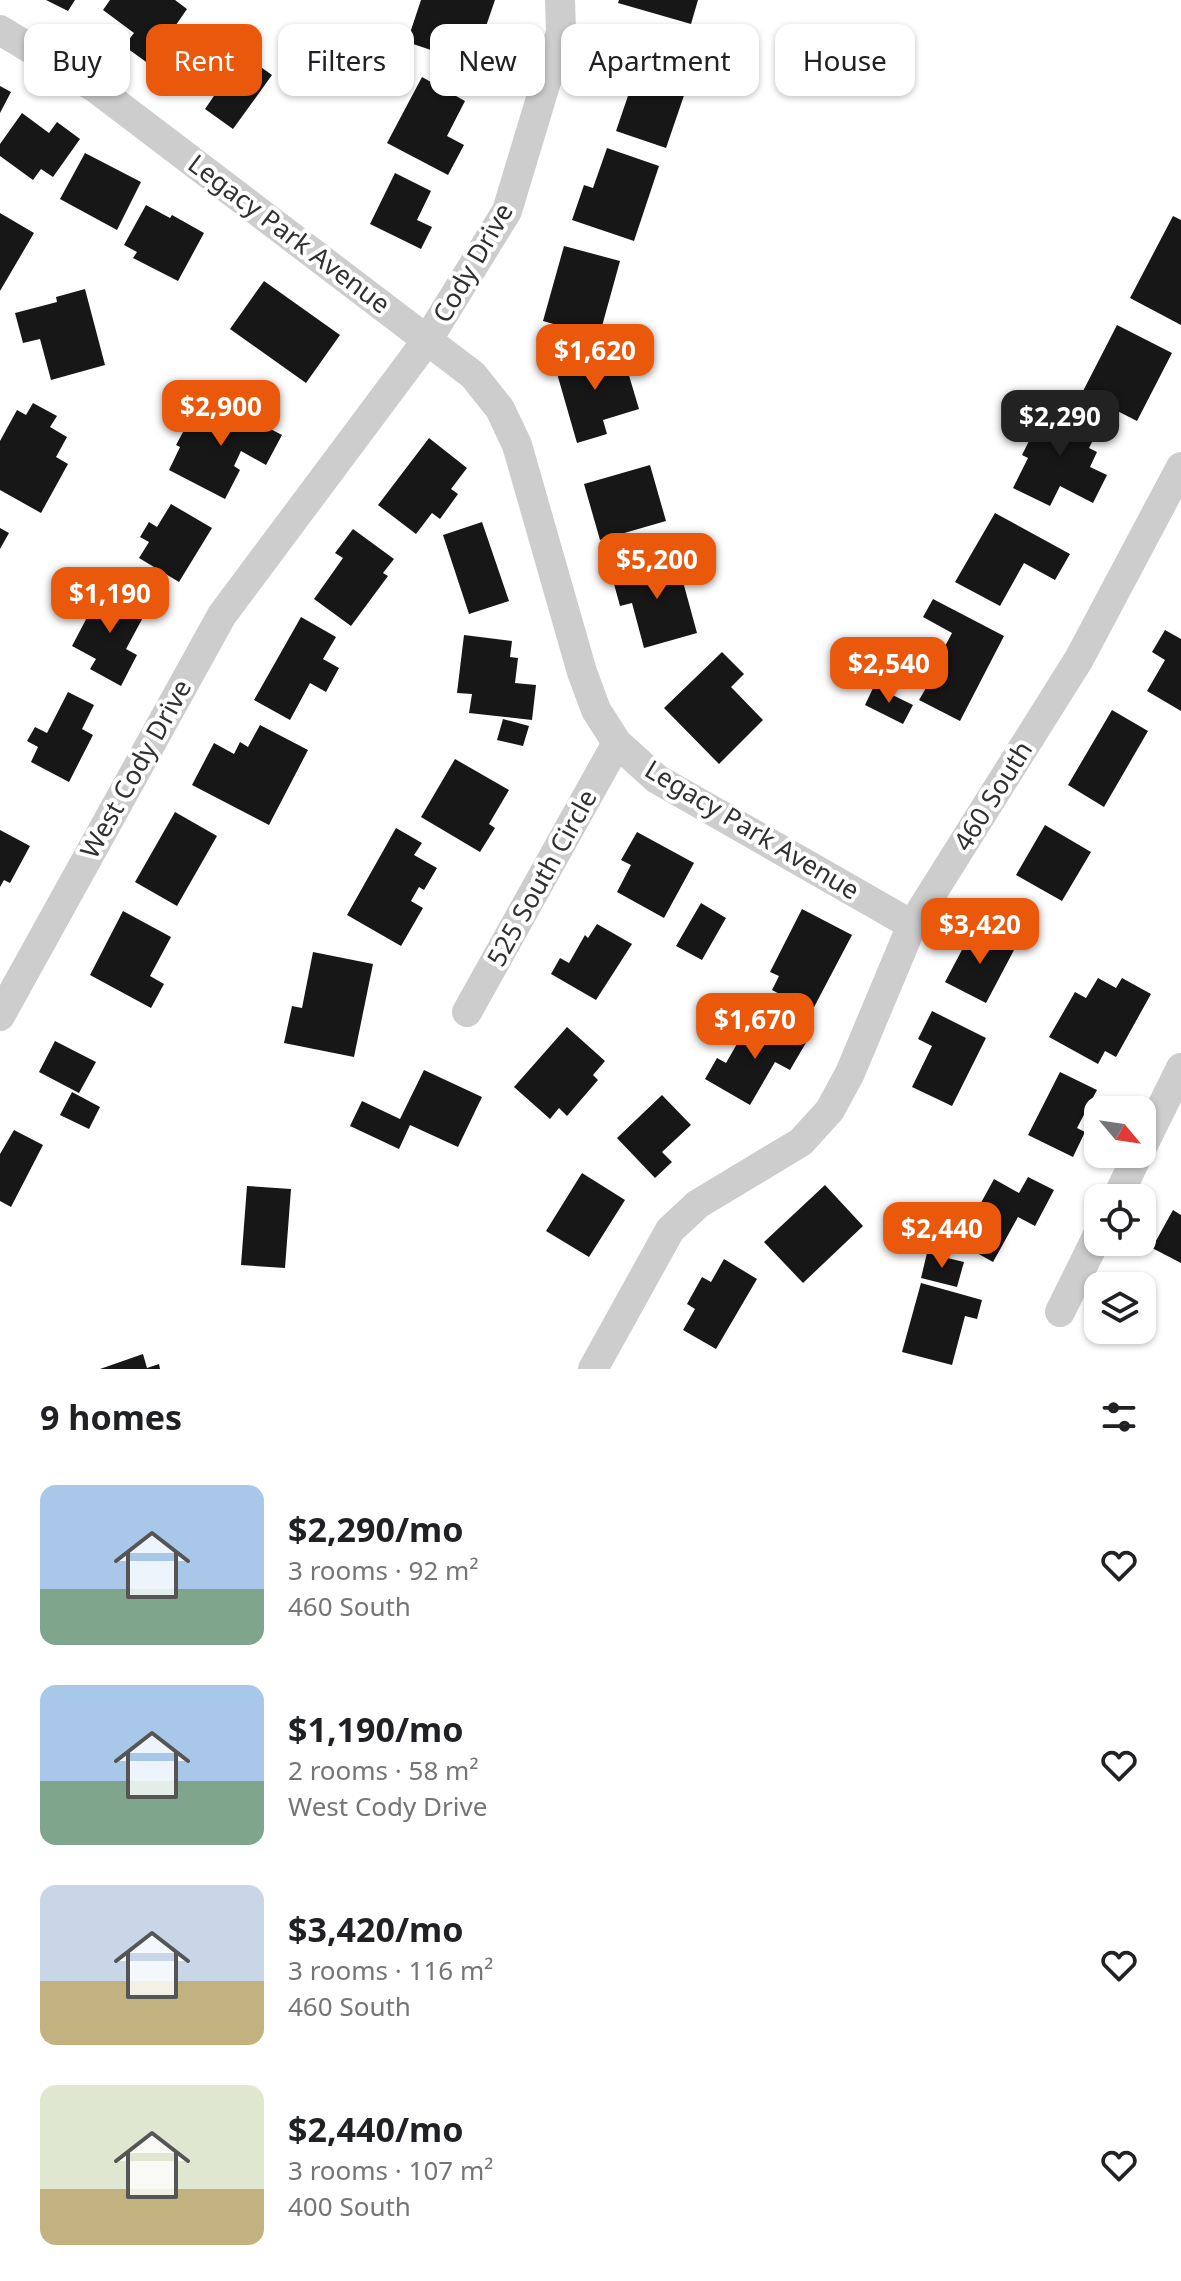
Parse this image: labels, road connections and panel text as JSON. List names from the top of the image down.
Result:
{
  "streets": {
    "street": [
      "Legacy Park Avenue",
      "Cody Drive",
      "West Cody Drive",
      "460 South",
      "525 South Circle"
    ]
  },
  "crossings": [
    ["Legacy Park Avenue", "Cody Drive"],
    ["Legacy Park Avenue", "West Cody Drive"],
    ["Legacy Park Avenue", "460 South"],
    ["Legacy Park Avenue", "525 South Circle"],
    ["Cody Drive", "West Cody Drive"]
  ],
  "north": "bottom right",
  "page": {
    "chip": [
      "Buy",
      "Rent",
      "Filters",
      "New",
      "Apartment",
      "House"
    ],
    "price": [
      "$1,620",
      "$2,900",
      "$2,290",
      "$5,200",
      "$1,190",
      "$2,540",
      "$3,420",
      "$1,670",
      "$2,440"
    ],
    "heading": "9 homes",
    "list": [
      {
        "name": "$2,290/mo",
        "note": "3 rooms · 92 m² · 460 South"
      },
      {
        "name": "$1,190/mo",
        "note": "2 rooms · 58 m² · West Cody Drive"
      },
      {
        "name": "$3,420/mo",
        "note": "3 rooms · 116 m² · 460 South"
      },
      {
        "name": "$2,440/mo",
        "note": "3 rooms · 107 m² · 400 South"
      }
    ]
  }
}
